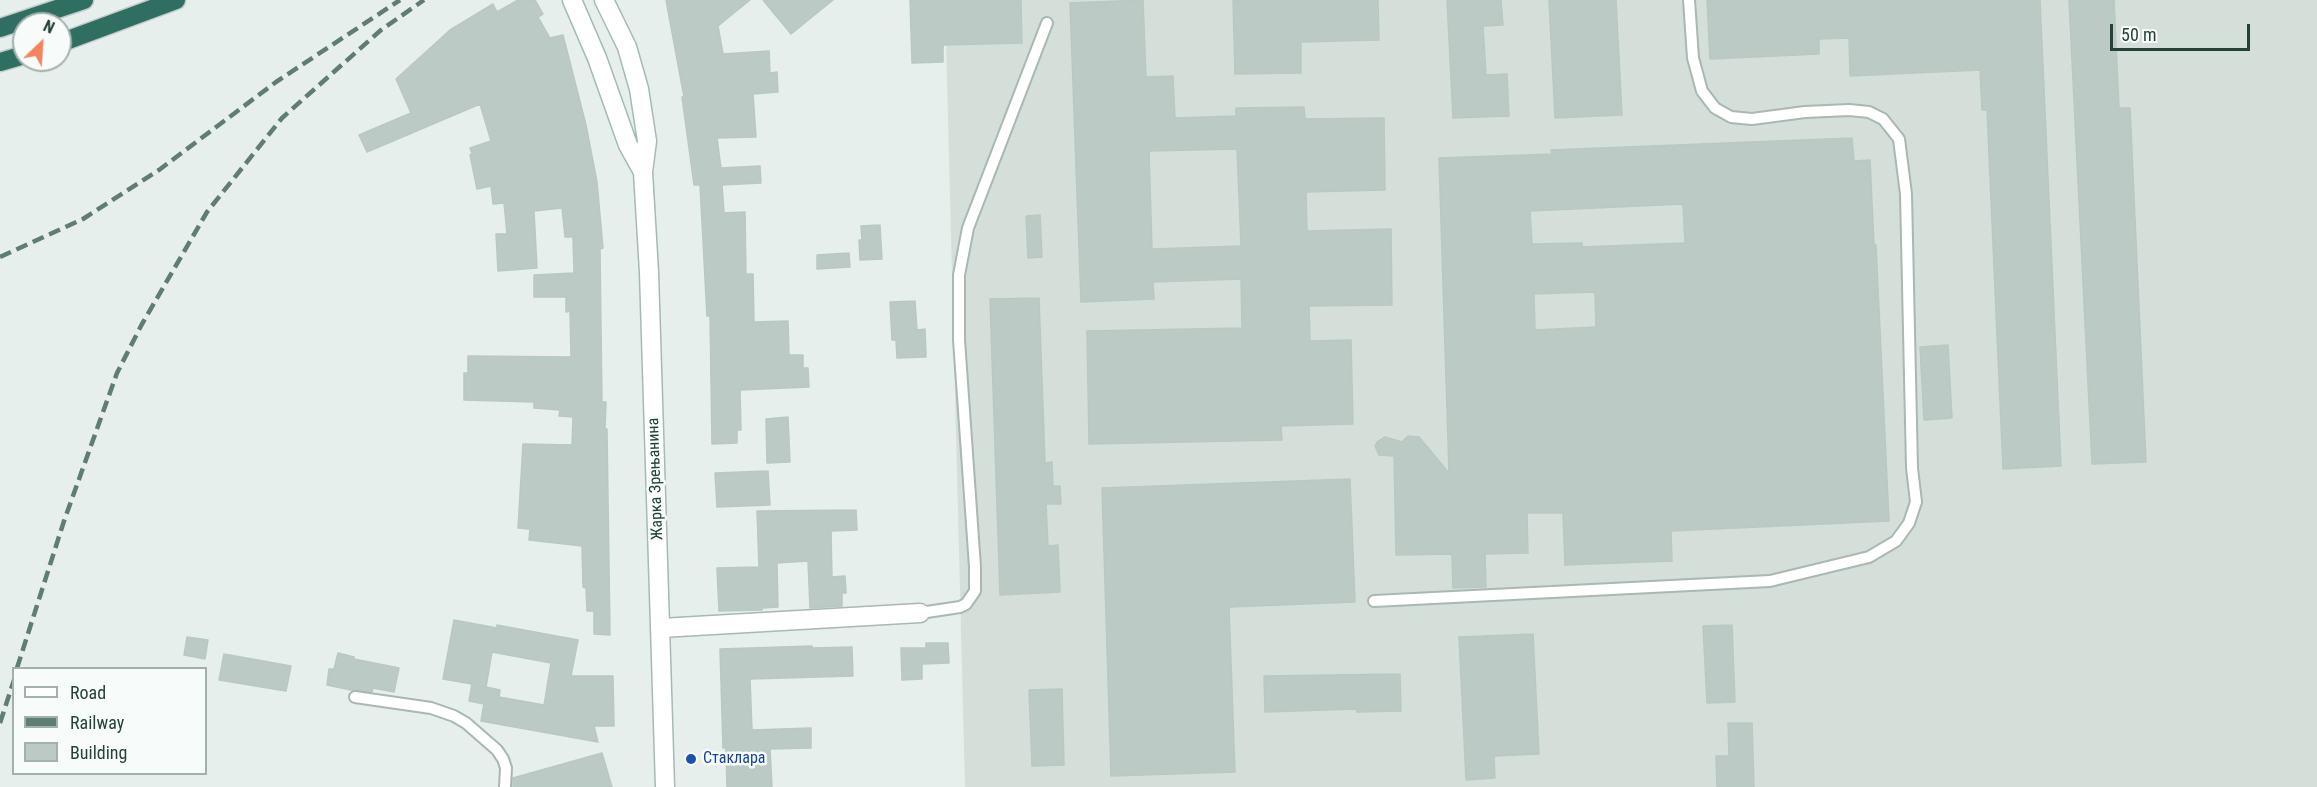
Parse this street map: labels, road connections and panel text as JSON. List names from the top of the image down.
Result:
{
  "streets": {
    "street": ["Жарка Зрењанина"]
  },
  "places": ["Стаклара"],
  "legend": ["Road", "Railway", "Building"],
  "scale_bar": "50 m",
  "north": "top right"
}
